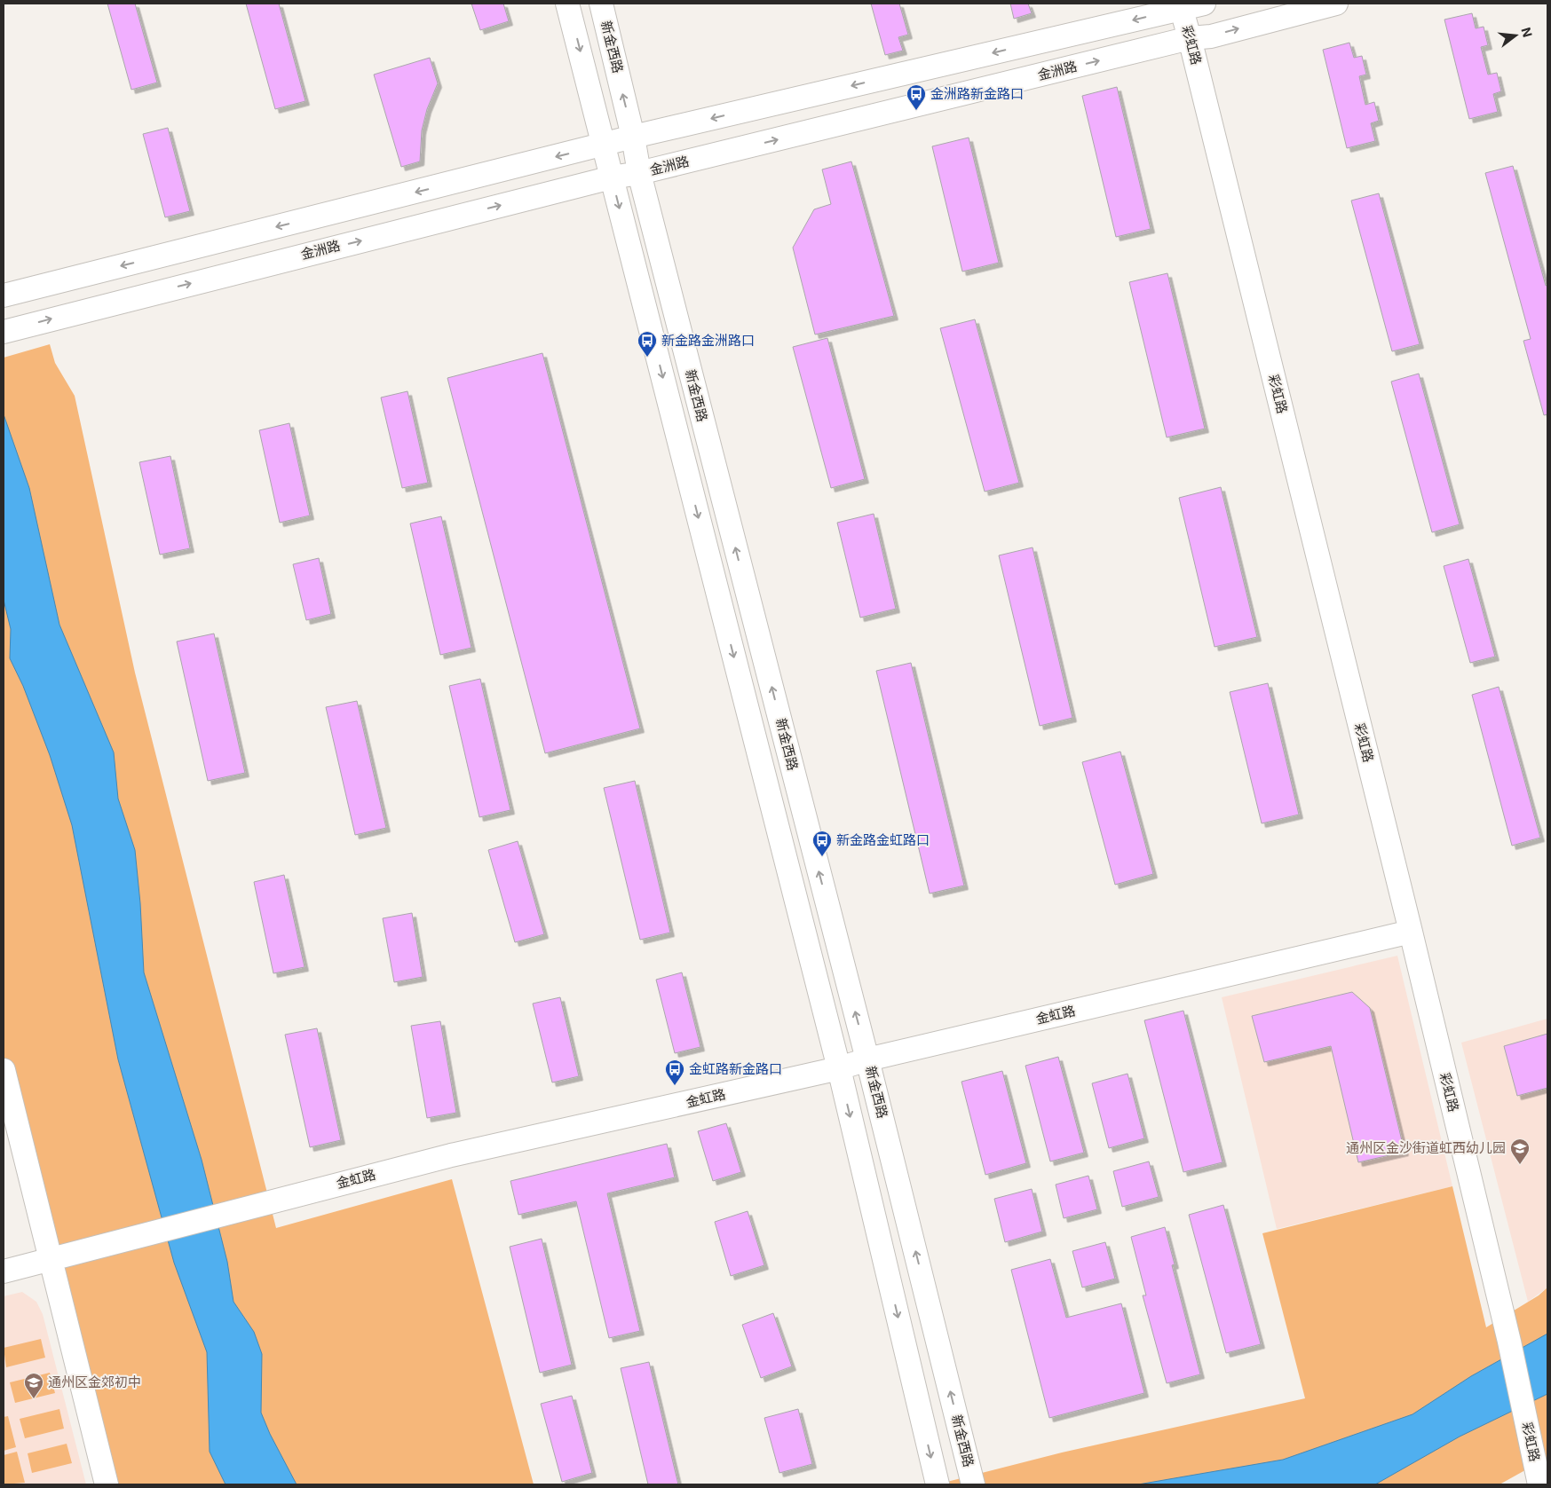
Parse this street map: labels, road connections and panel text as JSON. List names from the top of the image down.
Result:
{
  "streets": {
    "main road": [
      "彩虹路",
      "新金西路",
      "金洲路",
      "金虹路"
    ]
  },
  "crossings": [
    ["彩虹路", "金洲路"],
    ["彩虹路", "金虹路"],
    ["新金西路", "金洲路"],
    ["新金西路", "金虹路"]
  ],
  "places": {
    "bus stop": [
      "金洲路新金路口",
      "新金路金洲路口",
      "新金路金虹路口",
      "金虹路新金路口"
    ],
    "school or university": ["通州区金沙街道虹西幼儿园", "通州区金郊初中"]
  },
  "north": "right"
}
